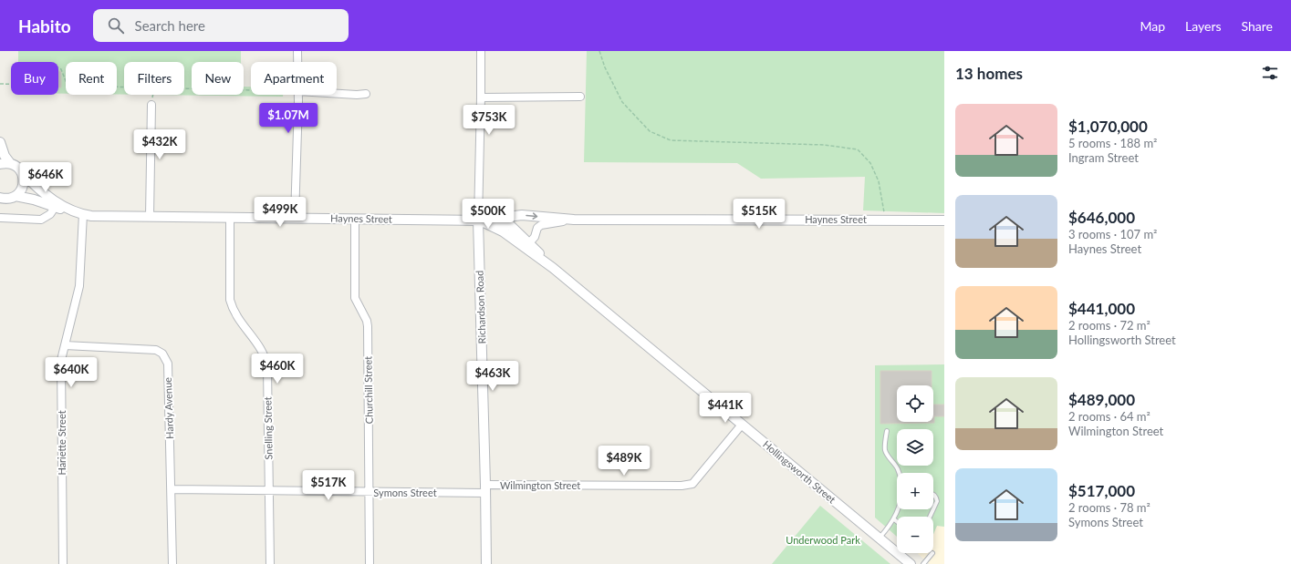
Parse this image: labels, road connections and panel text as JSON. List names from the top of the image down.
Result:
{
  "streets": {
    "street": [
      "Haynes Street",
      "Richardson Road",
      "Churchill Street",
      "Hardy Avenue",
      "Snelling Street",
      "Hariette Street",
      "Hollingsworth Street",
      "Wilmington Street",
      "Symons Street"
    ]
  },
  "crossings": [
    ["Haynes Street", "Richardson Road"],
    ["Haynes Street", "Churchill Street"],
    ["Haynes Street", "Snelling Street"],
    ["Haynes Street", "Hariette Street"],
    ["Haynes Street", "Hollingsworth Street"],
    ["Richardson Road", "Hollingsworth Street"],
    ["Richardson Road", "Wilmington Street"],
    ["Richardson Road", "Symons Street"],
    ["Churchill Street", "Symons Street"],
    ["Hardy Avenue", "Hariette Street"],
    ["Hardy Avenue", "Symons Street"],
    ["Snelling Street", "Symons Street"],
    ["Hollingsworth Street", "Wilmington Street"],
    ["Wilmington Street", "Symons Street"]
  ],
  "parks": ["Underwood Park"],
  "page": {
    "header": "Habito",
    "search": "Search here",
    "nav": ["Map", "Layers", "Share"],
    "heading": "13 homes",
    "chip": [
      "Buy",
      "Rent",
      "Filters",
      "New",
      "Apartment"
    ],
    "list": [
      {
        "name": "$1,070,000",
        "note": "5 rooms · 188 m² · Ingram Street"
      },
      {
        "name": "$646,000",
        "note": "3 rooms · 107 m² · Haynes Street"
      },
      {
        "name": "$441,000",
        "note": "2 rooms · 72 m² · Hollingsworth Street"
      },
      {
        "name": "$489,000",
        "note": "2 rooms · 64 m² · Wilmington Street"
      },
      {
        "name": "$517,000",
        "note": "2 rooms · 78 m² · Symons Street"
      }
    ],
    "price": [
      "$1.07M",
      "$753K",
      "$432K",
      "$646K",
      "$499K",
      "$500K",
      "$515K",
      "$460K",
      "$640K",
      "$463K",
      "$441K",
      "$489K",
      "$517K"
    ],
    "map_buttons": ["+", "−"]
  }
}
